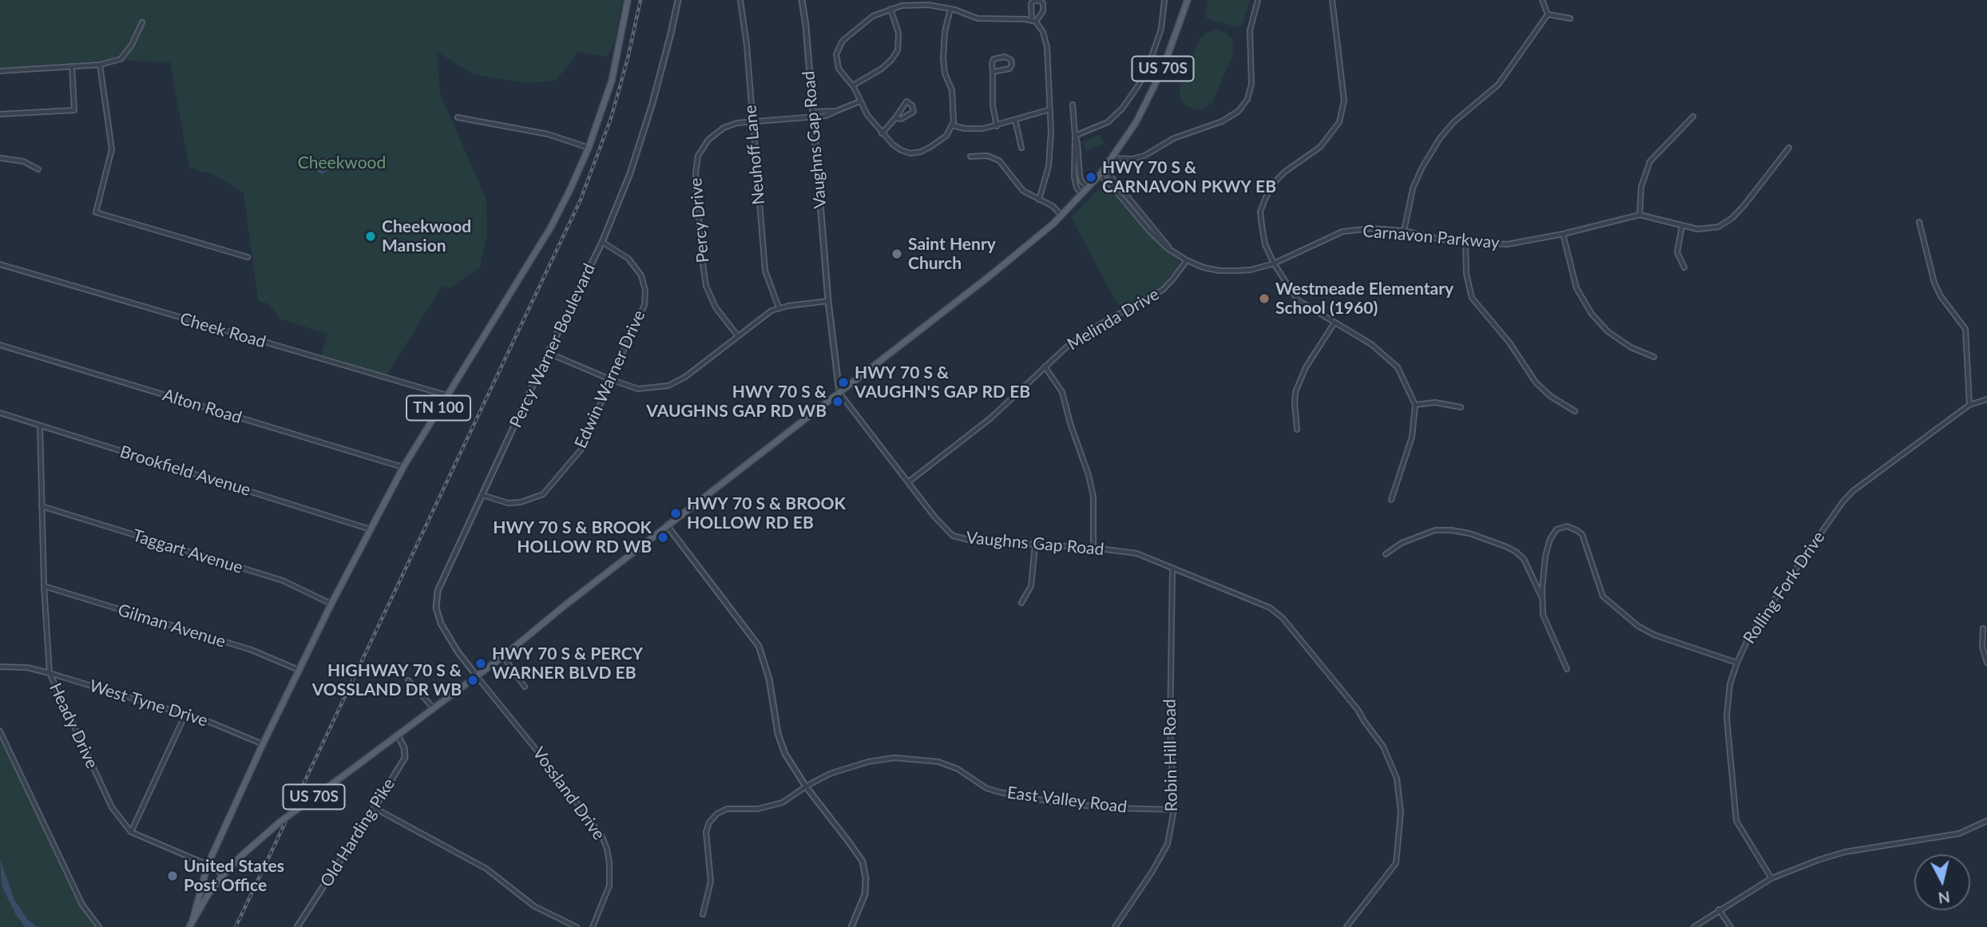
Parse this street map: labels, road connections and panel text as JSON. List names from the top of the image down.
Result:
{
  "streets": {
    "main road": ["US 70S", "TN 100"],
    "street": [
      "Vaughns Gap Road",
      "Neuhoff Lane",
      "Percy Drive",
      "Carnavon Parkway",
      "Melinda Drive",
      "Cheek Road",
      "Percy Warner Boulevard",
      "Edwin Warner Drive",
      "Alton Road",
      "Brookfield Avenue",
      "Taggart Avenue",
      "Rolling Fork Drive",
      "Gilman Avenue",
      "West Tyne Drive",
      "Heady Drive",
      "Robin Hill Road",
      "Vossland Drive",
      "East Valley Road",
      "Old Harding Pike"
    ]
  },
  "crossings": [
    ["US 70S", "Vaughns Gap Road"],
    ["US 70S", "Carnavon Parkway"],
    ["US 70S", "Percy Warner Boulevard"],
    ["US 70S", "TN 100"],
    ["US 70S", "Vossland Drive"],
    ["US 70S", "Old Harding Pike"],
    ["Vaughns Gap Road", "Percy Drive"],
    ["Vaughns Gap Road", "Melinda Drive"],
    ["Vaughns Gap Road", "Robin Hill Road"],
    ["Neuhoff Lane", "Percy Drive"],
    ["Carnavon Parkway", "Melinda Drive"],
    ["Cheek Road", "TN 100"],
    ["Percy Warner Boulevard", "Edwin Warner Drive"],
    ["Percy Warner Boulevard", "Vossland Drive"],
    ["Alton Road", "TN 100"],
    ["TN 100", "Brookfield Avenue"],
    ["TN 100", "Taggart Avenue"],
    ["TN 100", "Gilman Avenue"],
    ["TN 100", "West Tyne Drive"],
    ["TN 100", "Heady Drive"],
    ["Brookfield Avenue", "Heady Drive"],
    ["Taggart Avenue", "Heady Drive"],
    ["Gilman Avenue", "Heady Drive"],
    ["West Tyne Drive", "Heady Drive"],
    ["Robin Hill Road", "East Valley Road"]
  ],
  "parks": ["Cheekwood"],
  "places": [
    "HWY 70 S & CARNAVON PKWY EB",
    "Cheekwood Mansion",
    "Saint Henry Church",
    "Westmeade Elementary School (1960)",
    "HWY 70 S & VAUGHN'S GAP RD EB",
    "HWY 70 S & VAUGHNS GAP RD WB",
    "HWY 70 S & BROOK HOLLOW RD EB",
    "HWY 70 S & BROOK HOLLOW RD WB",
    "HWY 70 S & PERCY WARNER BLVD EB",
    "HIGHWAY 70 S & VOSSLAND DR WB",
    "United States Post Office"
  ],
  "north": "bottom"
}
